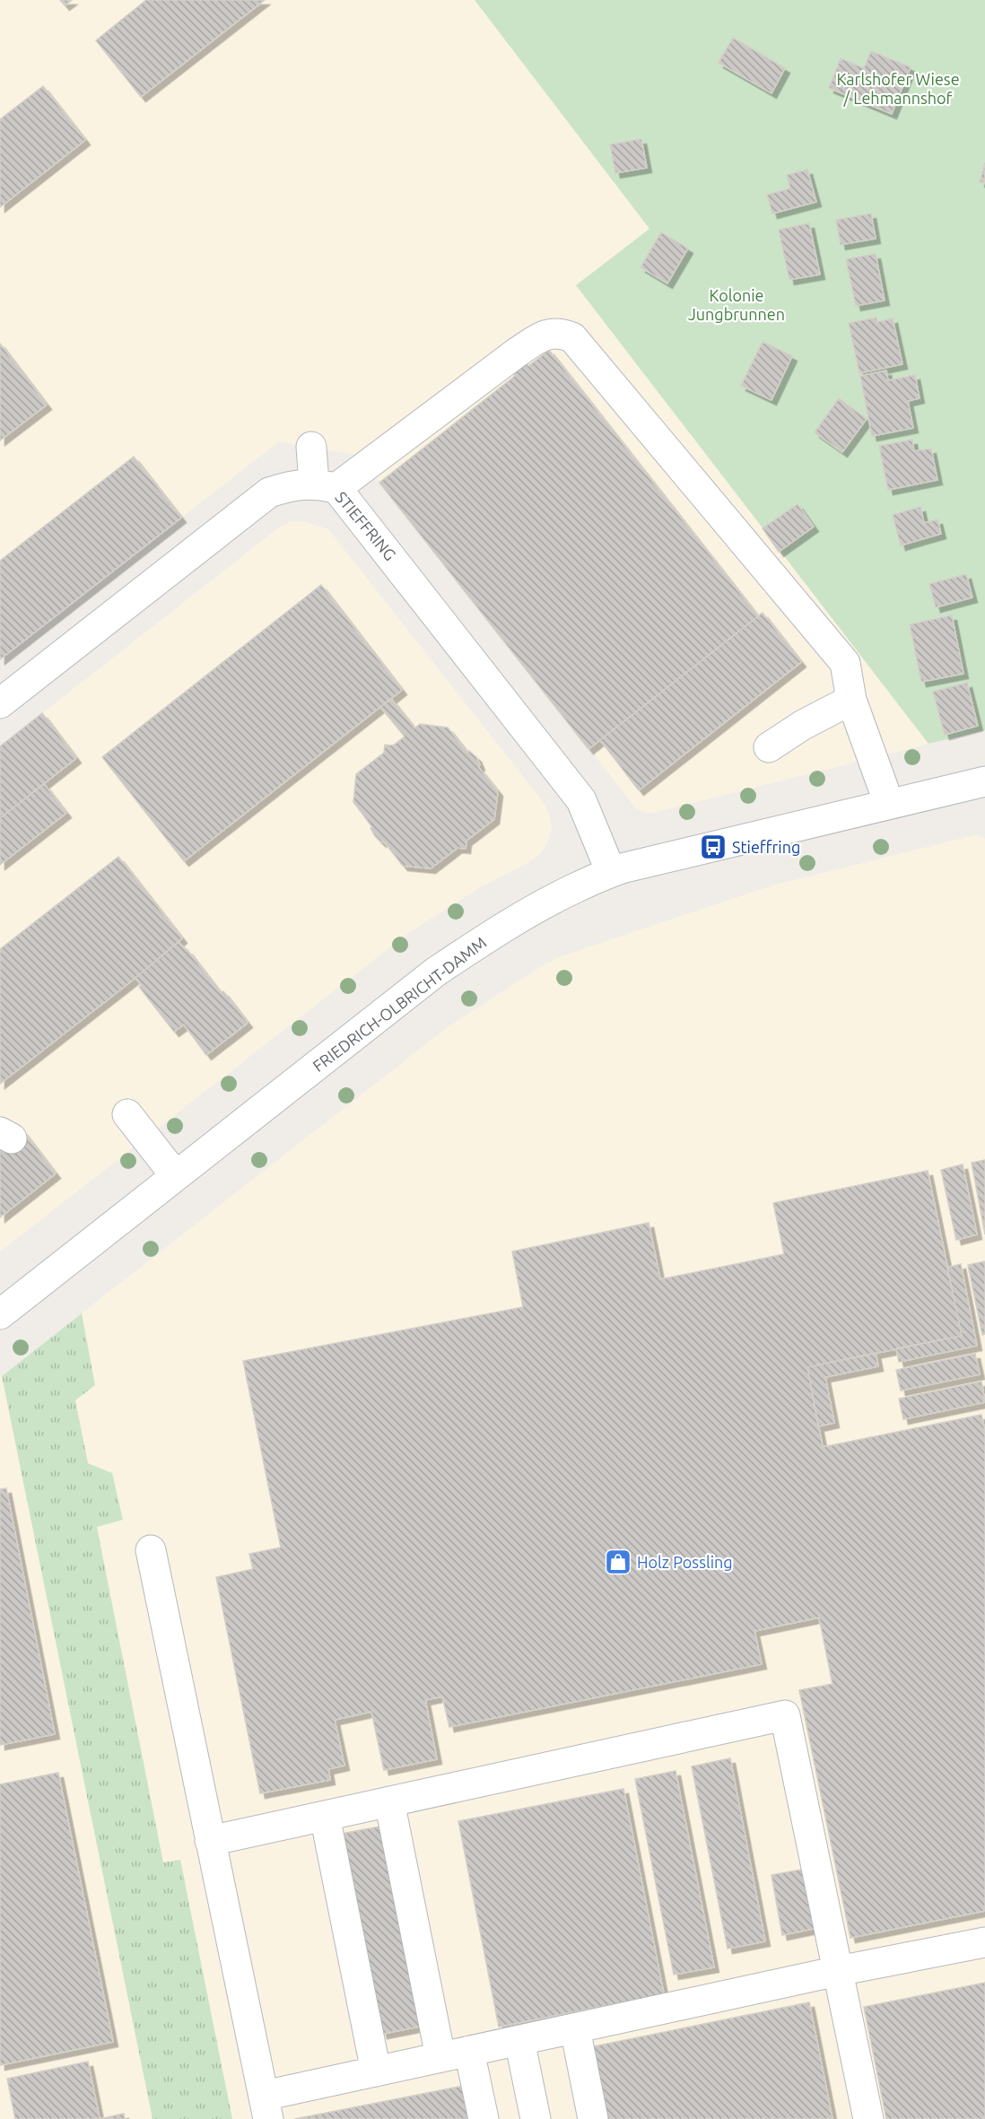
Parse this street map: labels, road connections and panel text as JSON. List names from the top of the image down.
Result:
{
  "streets": {
    "street": ["STIEFFRING", "FRIEDRICH-OLBRICHT-DAMM"]
  },
  "crossings": [
    ["STIEFFRING", "FRIEDRICH-OLBRICHT-DAMM"]
  ],
  "parks": ["Karlshofer Wiese / Lehmannshof", "Kolonie Jungbrunnen"],
  "places": {
    "bus stop": ["Stieffring"],
    "shop": ["Holz Possling"]
  }
}
